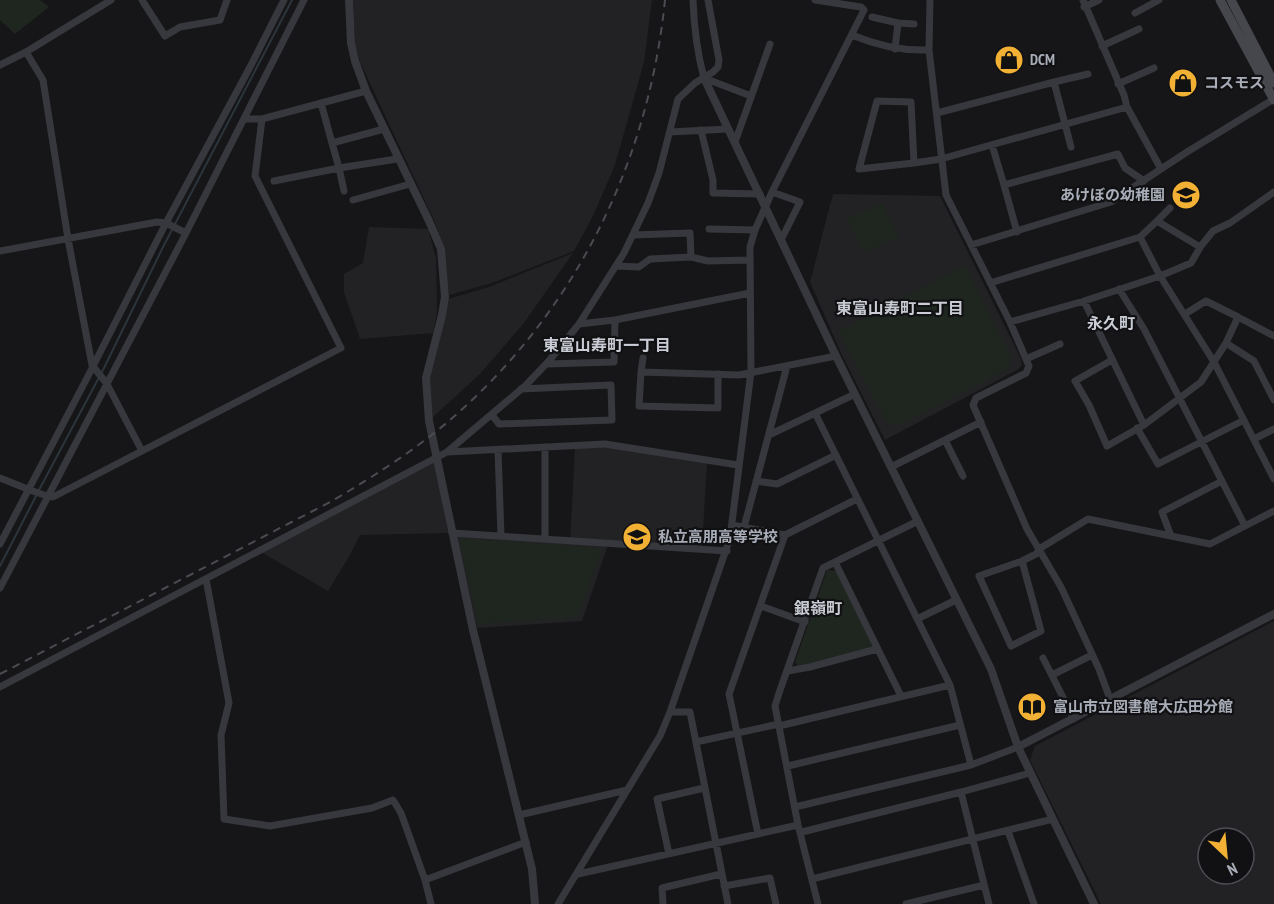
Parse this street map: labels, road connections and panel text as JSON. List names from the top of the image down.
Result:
{
  "districts": [
    "東富山寿町二丁目",
    "永久町",
    "東富山寿町一丁目",
    "銀嶺町"
  ],
  "places": {
    "shop": ["DCM", "コスモス"],
    "school or university": ["あけぼの幼稚園", "私立高朋高等学校"],
    "library": ["富山市立図書館大広田分館"]
  },
  "north": "bottom right"
}
